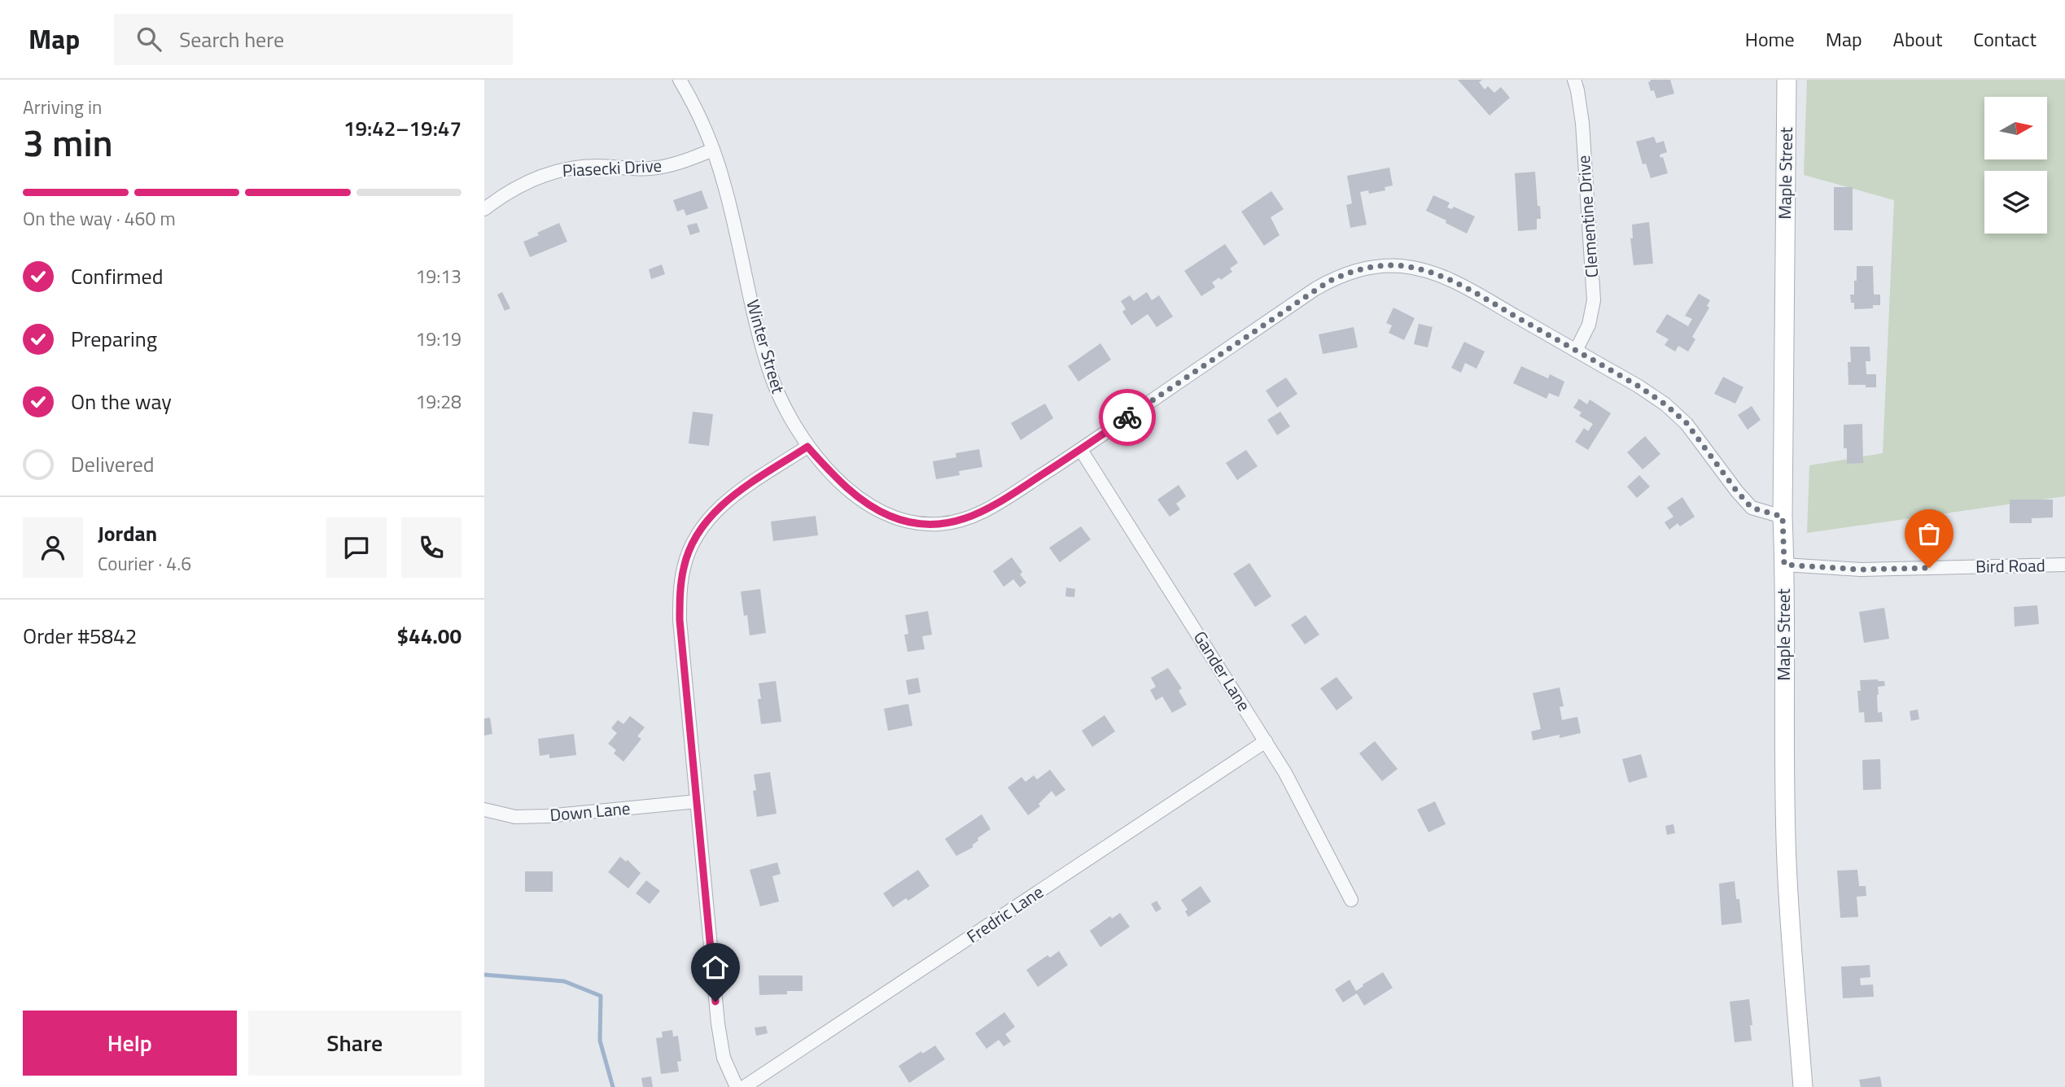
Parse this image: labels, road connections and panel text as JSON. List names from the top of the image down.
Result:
{
  "streets": {
    "street": [
      "Piasecki Drive",
      "Maple Street",
      "Clementine Drive",
      "Winter Street",
      "Bird Road",
      "Gander Lane",
      "Down Lane",
      "Fredric Lane"
    ]
  },
  "crossings": [
    ["Piasecki Drive", "Winter Street"],
    ["Maple Street", "Winter Street"],
    ["Maple Street", "Bird Road"],
    ["Clementine Drive", "Winter Street"],
    ["Winter Street", "Gander Lane"],
    ["Gander Lane", "Fredric Lane"]
  ],
  "north": "right",
  "page": {
    "header": "Map",
    "search": "Search here",
    "nav": [
      "Home",
      "Map",
      "About",
      "Contact"
    ],
    "heading": ["3 min", "Arriving in", "19:42–19:47"],
    "panel": [
      "Jordan",
      "Courier · 4.6",
      "Order #5842",
      "$44.00"
    ],
    "bar": "On the way · 460 m",
    "list": [
      ["Confirmed", "19:13"],
      ["Preparing", "19:19"],
      ["On the way", "19:28"],
      "Delivered"
    ],
    "buttons": ["Help", "Share"]
  }
}
